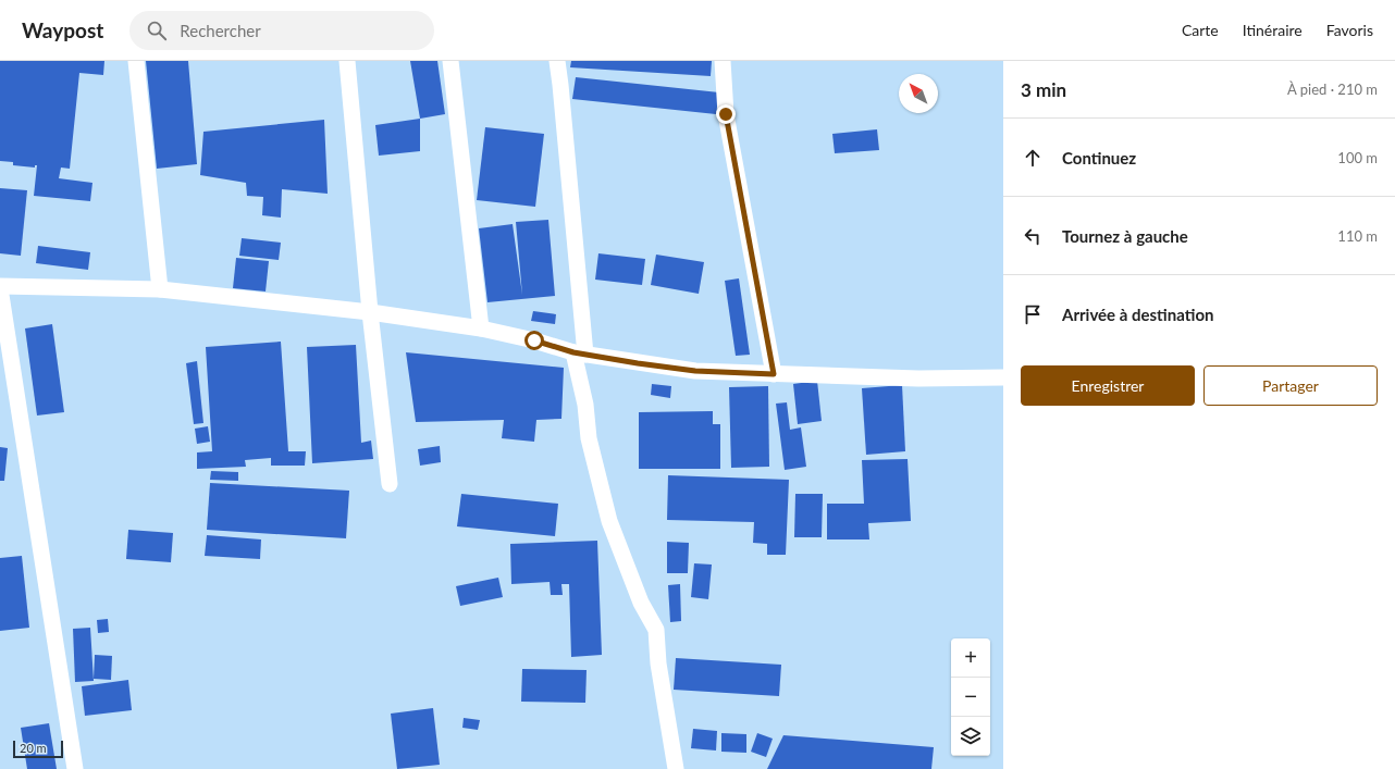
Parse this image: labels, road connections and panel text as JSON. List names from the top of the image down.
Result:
{
  "scale_bar": "20 m",
  "north": "top left",
  "page": {
    "header": "Waypost",
    "search": "Rechercher",
    "nav": ["Carte", "Itinéraire", "Favoris"],
    "heading": ["3 min", "À pied · 210 m"],
    "list": [
      ["Continuez", "100 m"],
      ["Tournez à gauche", "110 m"],
      "Arrivée à destination"
    ],
    "buttons": ["Enregistrer", "Partager"],
    "map_buttons": ["+", "−"],
    "scale": "20 m"
  }
}
